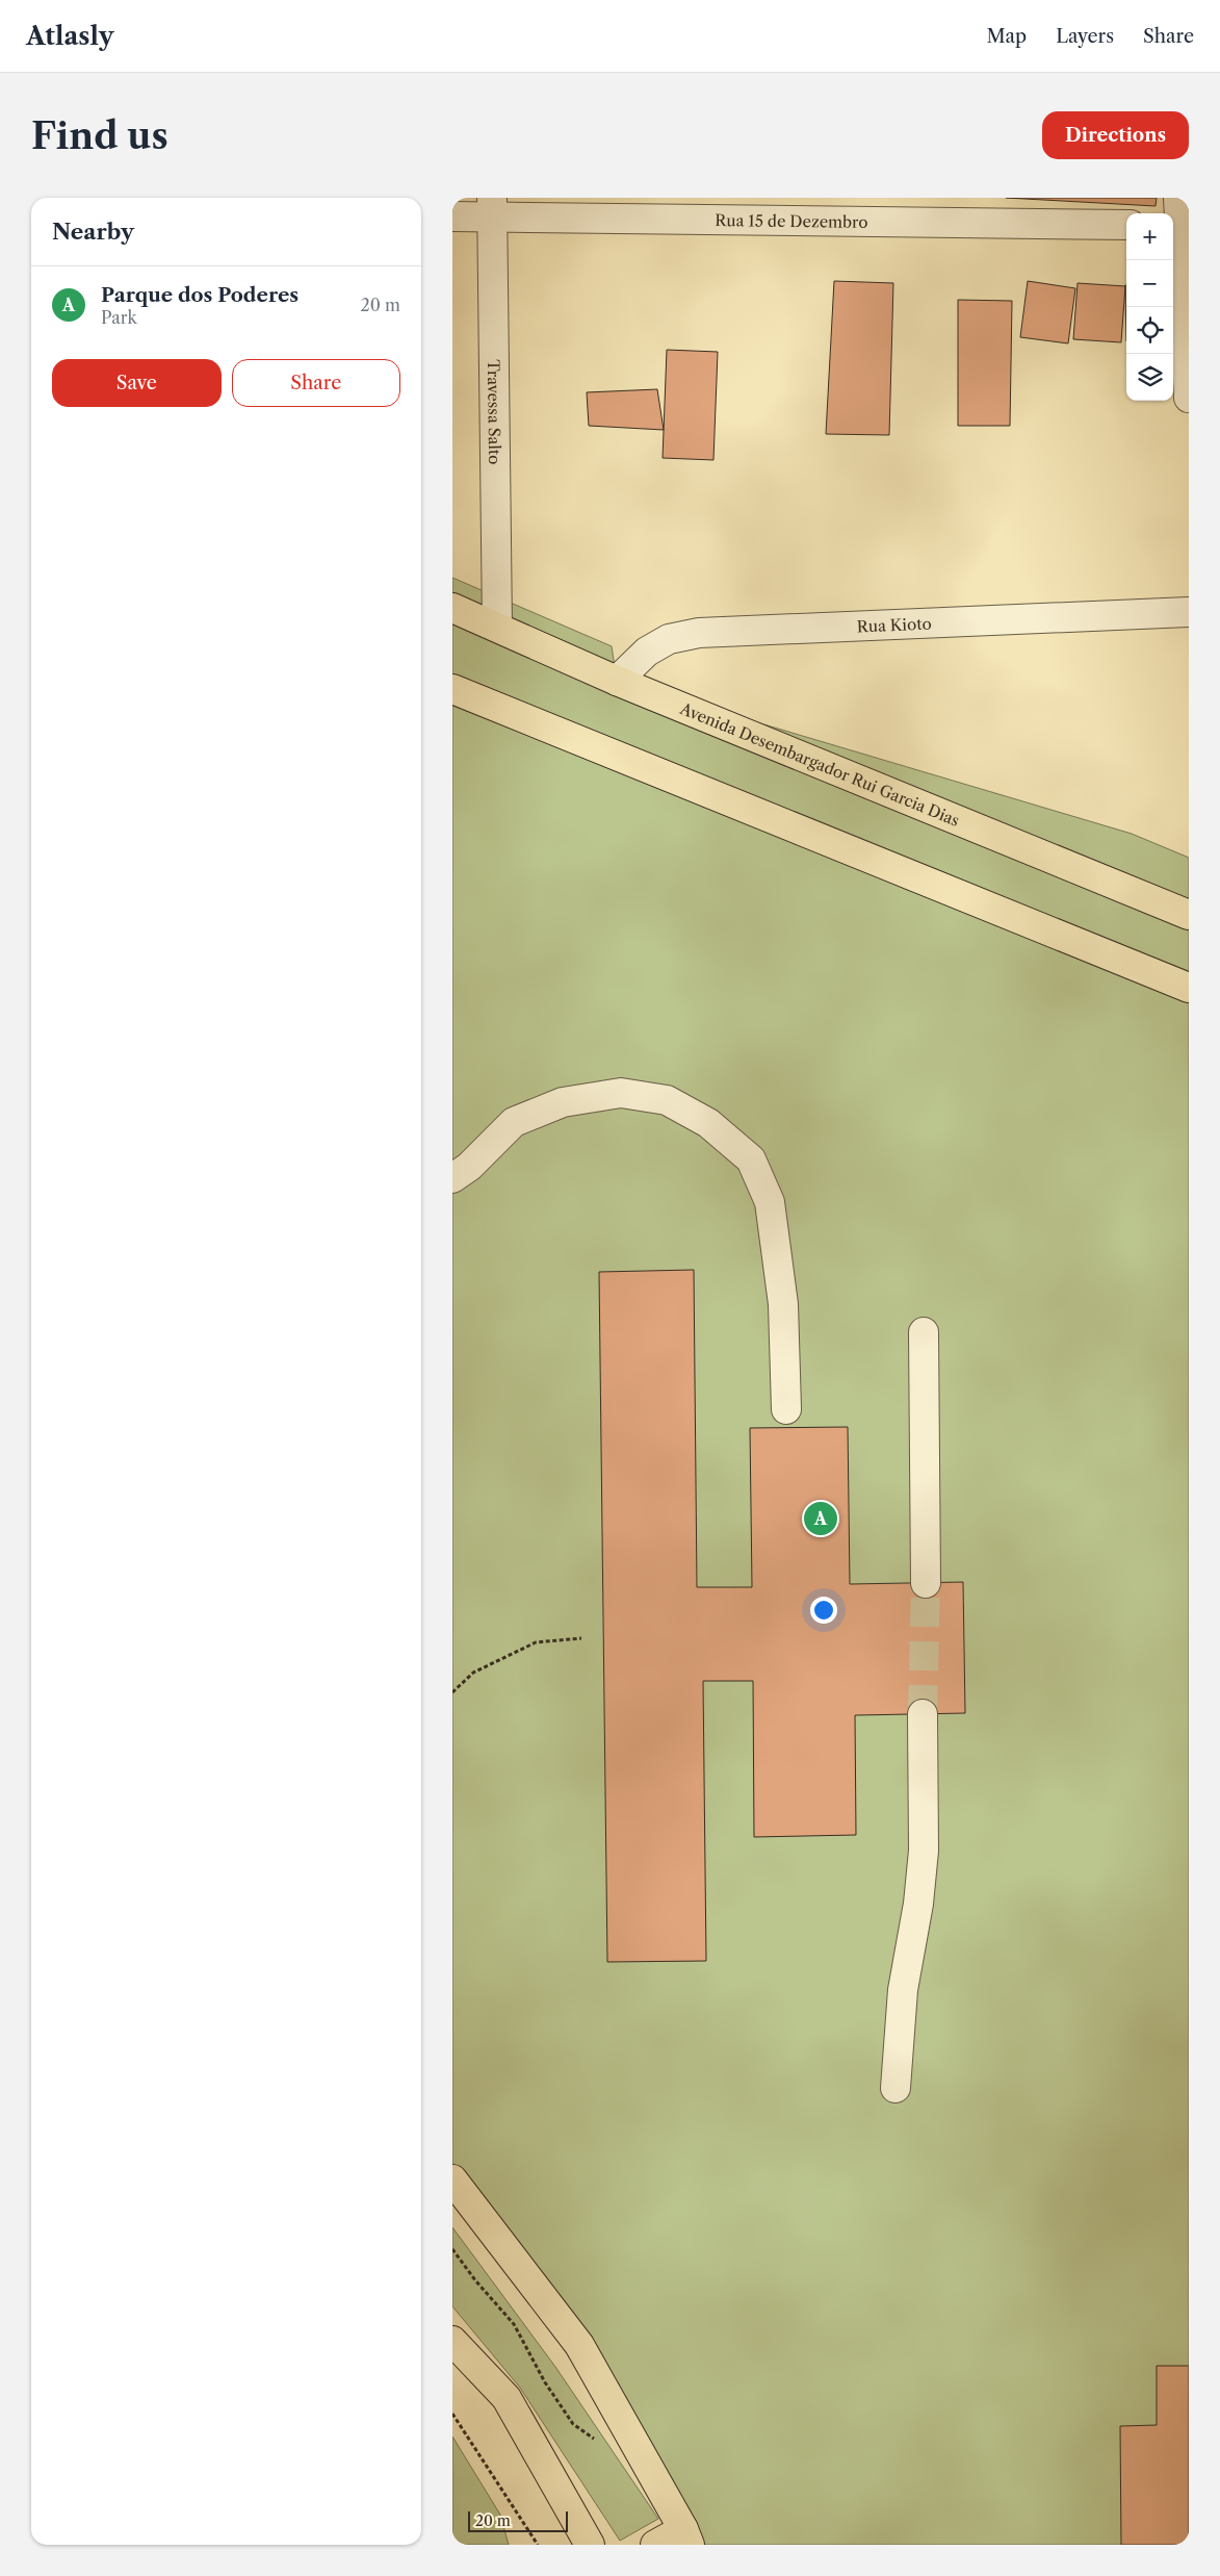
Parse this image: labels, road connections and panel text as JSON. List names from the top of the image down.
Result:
{
  "streets": {
    "main road": ["Avenida Desembargador Rui Garcia Dias"],
    "street": ["Rua 15 de Dezembro", "Travessa Salto", "Rua Kioto"]
  },
  "crossings": [
    ["Rua 15 de Dezembro", "Travessa Salto"],
    ["Travessa Salto", "Avenida Desembargador Rui Garcia Dias"],
    ["Rua Kioto", "Avenida Desembargador Rui Garcia Dias"]
  ],
  "scale_bar": "20 m",
  "page": {
    "header": "Atlasly",
    "nav": ["Map", "Layers", "Share"],
    "buttons": [
      "Directions",
      ["Save", "Share"]
    ],
    "title": "Find us",
    "heading": "Nearby",
    "map_buttons": ["+", "−"],
    "list": [
      {
        "mark": "A",
        "name": "Parque dos Poderes",
        "note": "Park",
        "value": "20 m"
      }
    ],
    "pins": "A",
    "scale": "20 m"
  }
}
